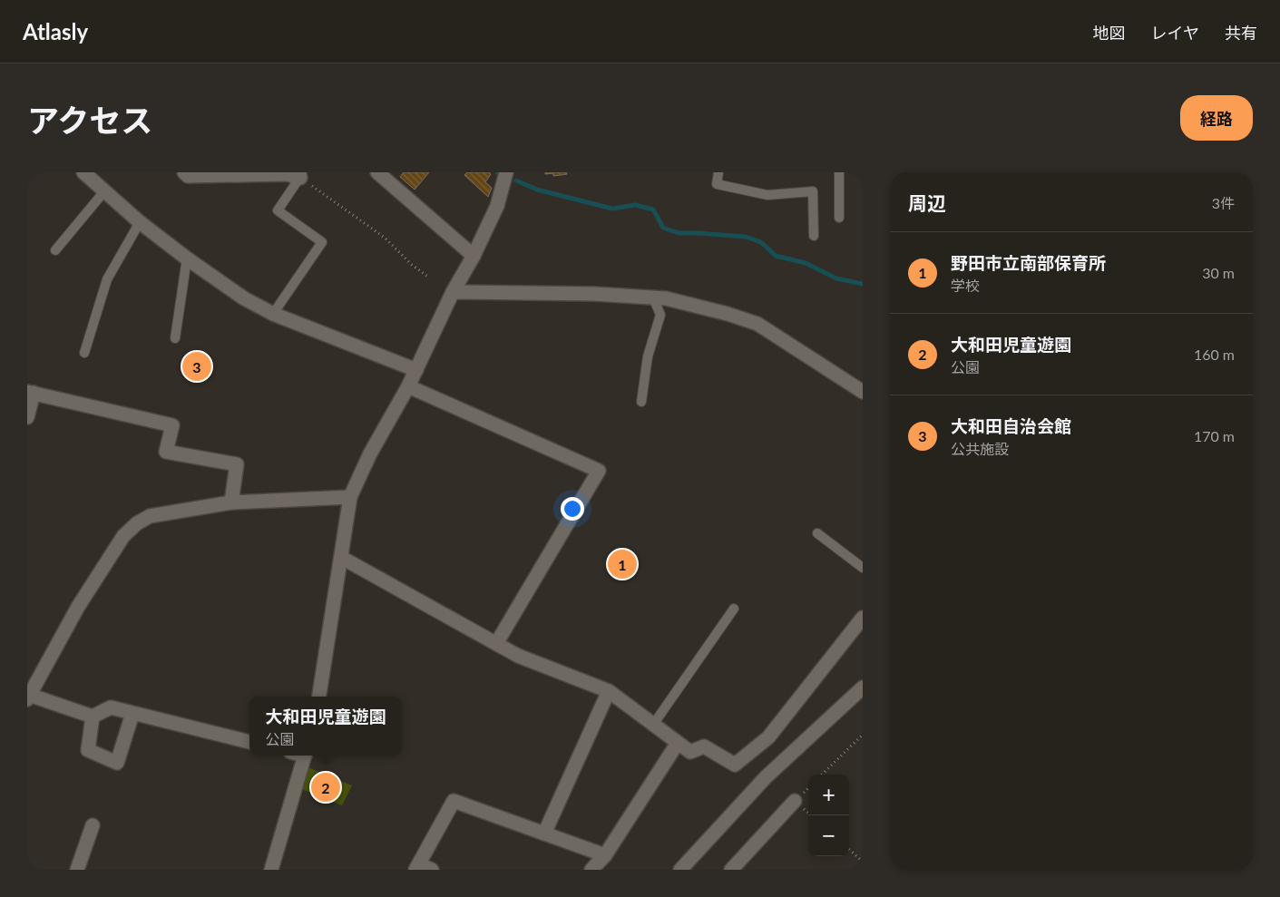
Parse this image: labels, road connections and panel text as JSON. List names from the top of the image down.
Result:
{
  "page": {
    "header": "Atlasly",
    "nav": ["地図", "レイヤ", "共有"],
    "title": "アクセス",
    "buttons": "経路",
    "heading": ["周辺", "3件"],
    "list": [
      {
        "mark": "1",
        "name": "野田市立南部保育所",
        "note": "学校",
        "value": "30 m"
      },
      {
        "mark": "2",
        "name": "大和田児童遊園",
        "note": "公園",
        "value": "160 m"
      },
      {
        "mark": "3",
        "name": "大和田自治会館",
        "note": "公共施設",
        "value": "170 m"
      }
    ],
    "pins": ["3", "1", "2"],
    "popup": ["大和田児童遊園", "公園"],
    "map_buttons": ["+", "−"]
  }
}
